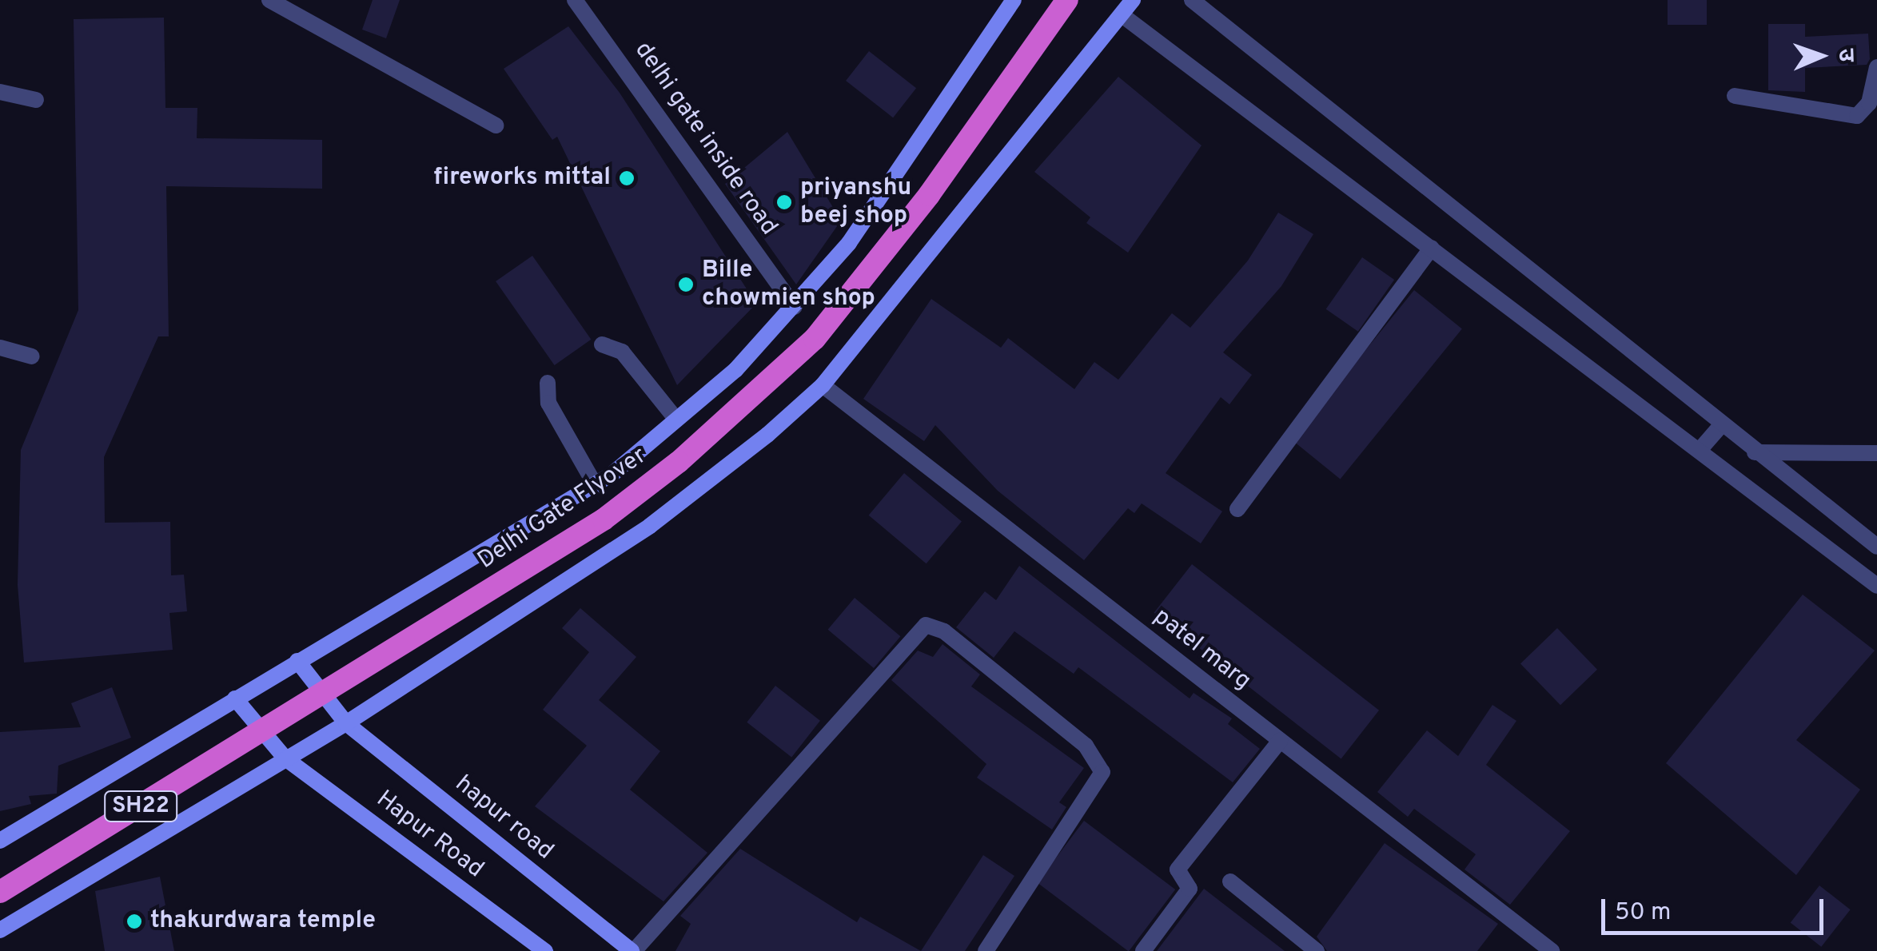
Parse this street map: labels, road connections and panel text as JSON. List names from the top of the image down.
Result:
{
  "streets": {
    "highway": ["Delhi Gate Flyover", "SH22"],
    "main road": ["hapur road", "Hapur Road"],
    "street": ["delhi gate inside road", "patel marg"]
  },
  "places": [
    "fireworks mittal",
    "priyanshu beej shop",
    "Bille chowmien shop",
    "thakurdwara temple"
  ],
  "scale_bar": "50 m",
  "north": "right"
}
